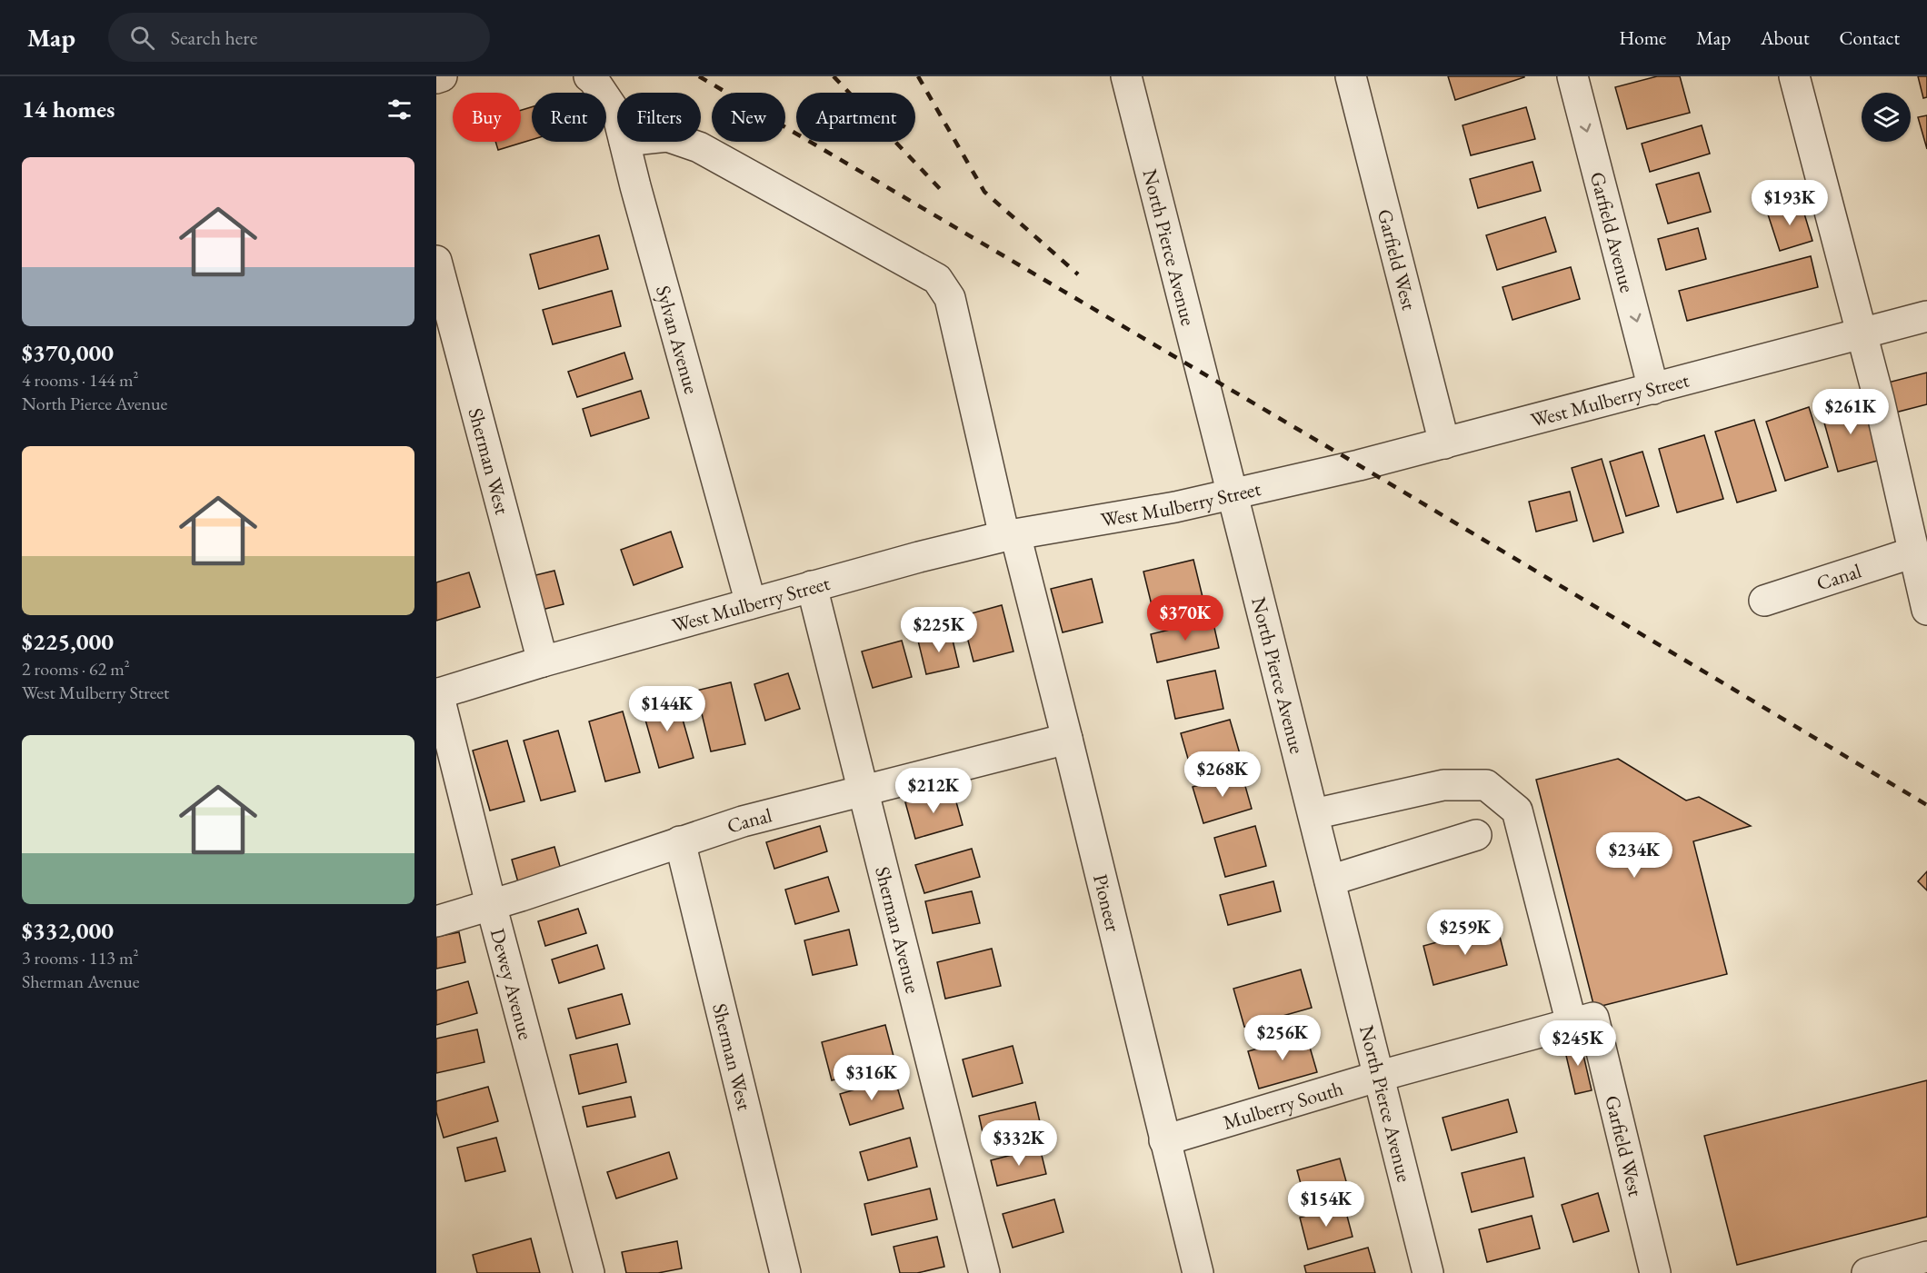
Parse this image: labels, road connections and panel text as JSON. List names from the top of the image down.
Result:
{
  "streets": {
    "street": [
      "Garfield Avenue",
      "North Pierce Avenue",
      "Garfield West",
      "Sylvan Avenue",
      "West Mulberry Street",
      "Sherman West",
      "Canal",
      "Pioneer",
      "Sherman Avenue",
      "Dewey Avenue",
      "Mulberry South"
    ]
  },
  "crossings": [
    ["Garfield Avenue", "West Mulberry Street"],
    ["North Pierce Avenue", "Garfield West"],
    ["North Pierce Avenue", "West Mulberry Street"],
    ["North Pierce Avenue", "Mulberry South"],
    ["Garfield West", "West Mulberry Street"],
    ["Garfield West", "Mulberry South"],
    ["Sylvan Avenue", "West Mulberry Street"],
    ["West Mulberry Street", "Sherman West"],
    ["West Mulberry Street", "Pioneer"],
    ["West Mulberry Street", "Sherman Avenue"],
    ["West Mulberry Street", "Dewey Avenue"],
    ["Sherman West", "Canal"],
    ["Canal", "Pioneer"],
    ["Canal", "Sherman Avenue"],
    ["Canal", "Dewey Avenue"],
    ["Pioneer", "Mulberry South"]
  ],
  "page": {
    "header": "Map",
    "search": "Search here",
    "nav": [
      "Home",
      "Map",
      "About",
      "Contact"
    ],
    "heading": "14 homes",
    "chip": [
      "Buy",
      "Rent",
      "Filters",
      "New",
      "Apartment"
    ],
    "list": [
      {
        "name": "$370,000",
        "note": "4 rooms · 144 m² · North Pierce Avenue"
      },
      {
        "name": "$225,000",
        "note": "2 rooms · 62 m² · West Mulberry Street"
      },
      {
        "name": "$332,000",
        "note": "3 rooms · 113 m² · Sherman Avenue"
      }
    ],
    "price": [
      "$193K",
      "$261K",
      "$370K",
      "$225K",
      "$144K",
      "$268K",
      "$212K",
      "$234K",
      "$259K",
      "$256K",
      "$245K",
      "$316K",
      "$332K",
      "$154K"
    ]
  }
}
